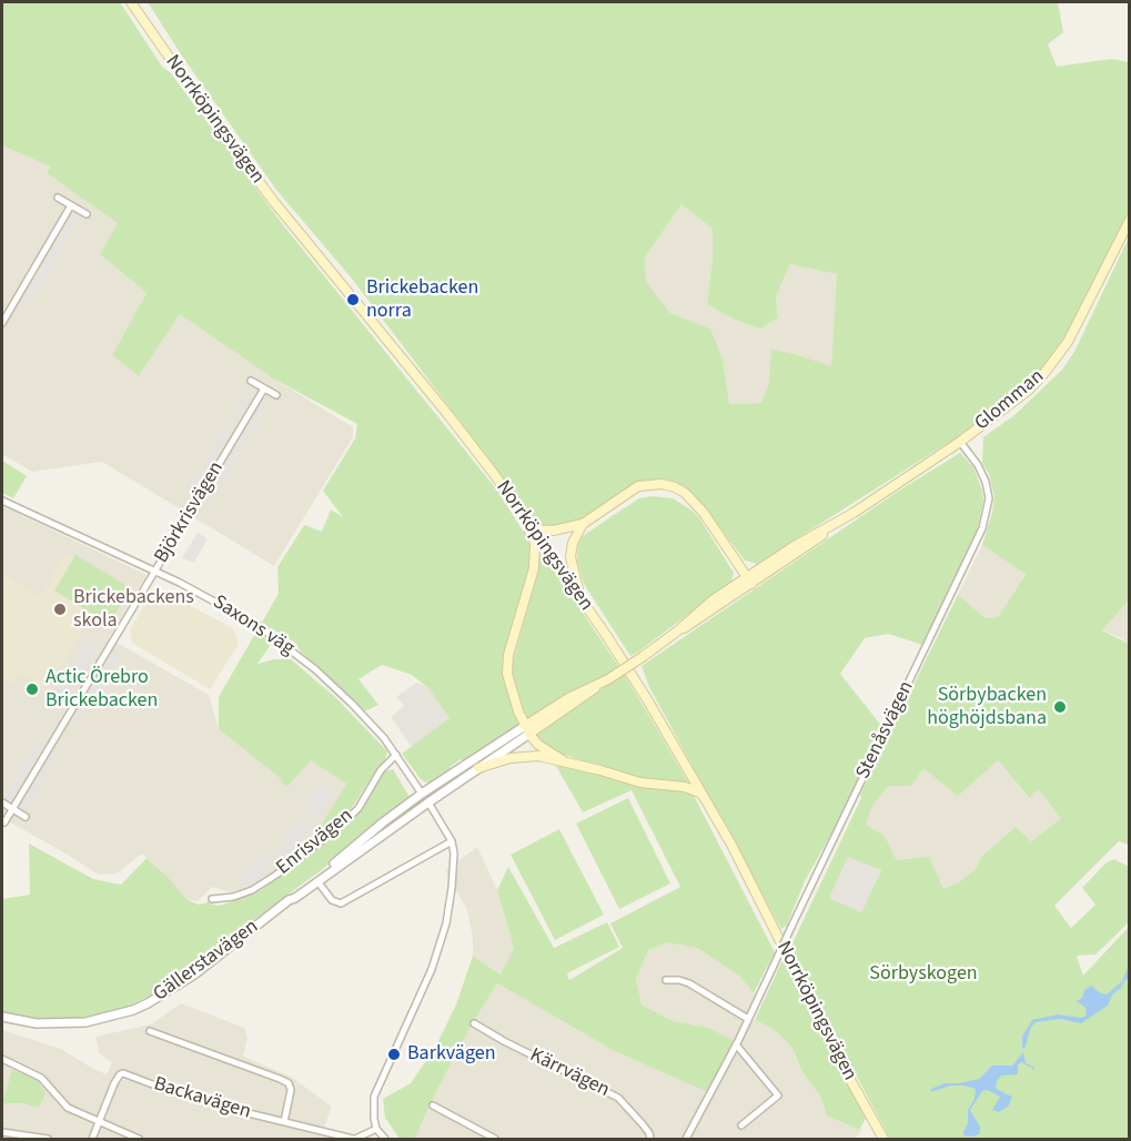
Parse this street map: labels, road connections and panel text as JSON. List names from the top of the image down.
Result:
{
  "streets": {
    "main road": ["Norrköpingsvägen", "Glomman"],
    "street": [
      "Björkrisvägen",
      "Saxons väg",
      "Stenåsvägen",
      "Enrisvägen",
      "Gällerstavägen",
      "Kärrvägen",
      "Backavägen"
    ]
  },
  "crossings": [
    ["Glomman", "Stenåsvägen"],
    ["Glomman", "Gällerstavägen"],
    ["Björkrisvägen", "Saxons väg"],
    ["Saxons väg", "Enrisvägen"],
    ["Saxons väg", "Gällerstavägen"]
  ],
  "parks": ["Sörbyskogen"],
  "places": [
    "Brickebacken norra",
    "Brickebackens skola",
    "Actic Örebro Brickebacken",
    "Sörbybacken höghöjdsbana",
    "Barkvägen"
  ]
}
